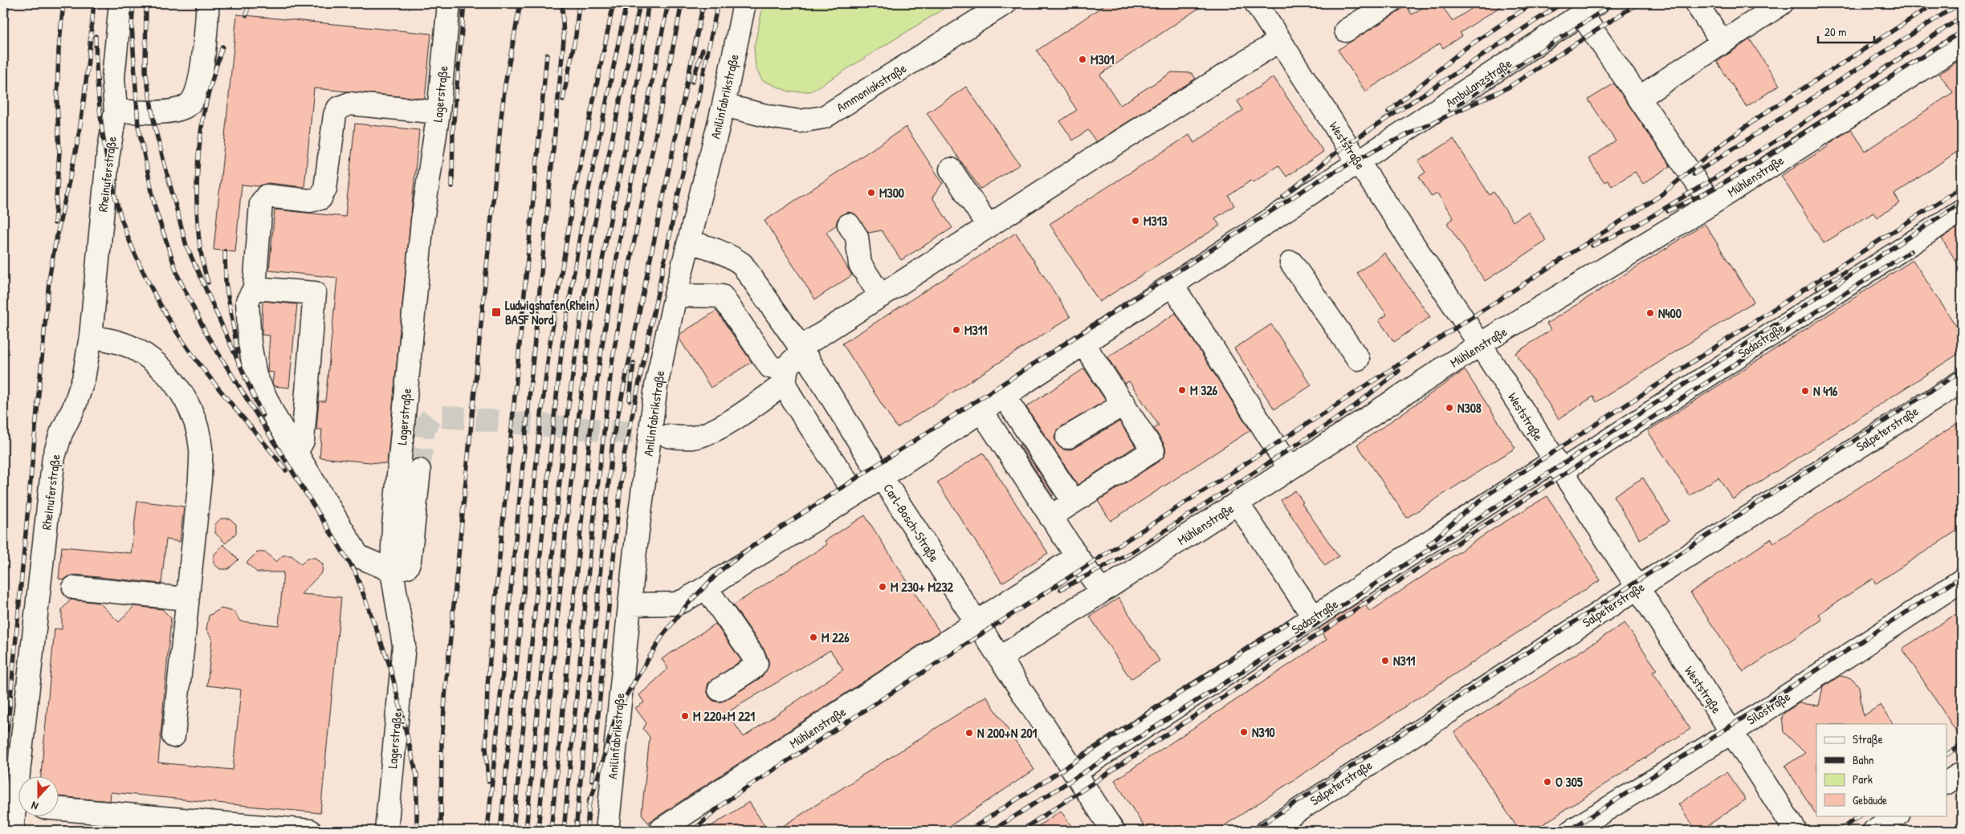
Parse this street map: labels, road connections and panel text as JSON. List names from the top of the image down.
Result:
{
  "streets": {
    "street": [
      "Ambulanzstraße",
      "Ammoniakstraße",
      "Lagerstraße",
      "Anilinfabrikstraße",
      "Weststraße",
      "Rheinuferstraße",
      "Mühlenstraße",
      "Sodastraße",
      "Salpeterstraße",
      "Carl-Bosch-Straße",
      "Silostraße"
    ]
  },
  "crossings": [
    ["Ambulanzstraße", "Anilinfabrikstraße"],
    ["Ambulanzstraße", "Weststraße"],
    ["Ambulanzstraße", "Carl-Bosch-Straße"],
    ["Ammoniakstraße", "Anilinfabrikstraße"],
    ["Anilinfabrikstraße", "Carl-Bosch-Straße"],
    ["Weststraße", "Mühlenstraße"],
    ["Weststraße", "Sodastraße"],
    ["Weststraße", "Salpeterstraße"],
    ["Weststraße", "Silostraße"],
    ["Mühlenstraße", "Carl-Bosch-Straße"],
    ["Sodastraße", "Carl-Bosch-Straße"]
  ],
  "places": {
    "other": [
      "M301",
      "M300",
      "M313",
      "N400",
      "M311",
      "M 326",
      "N 416",
      "N308",
      "M 230+ M232",
      "M 226",
      "N311",
      "M 220+M 221",
      "N310",
      "N 200+N 201",
      "O 305"
    ],
    "transit": ["Ludwigshafen(Rhein) BASF Nord"]
  },
  "legend": [
    "Straße",
    "Bahn",
    "Park",
    "Gebäude"
  ],
  "scale_bar": "20 m",
  "north": "bottom"
}
